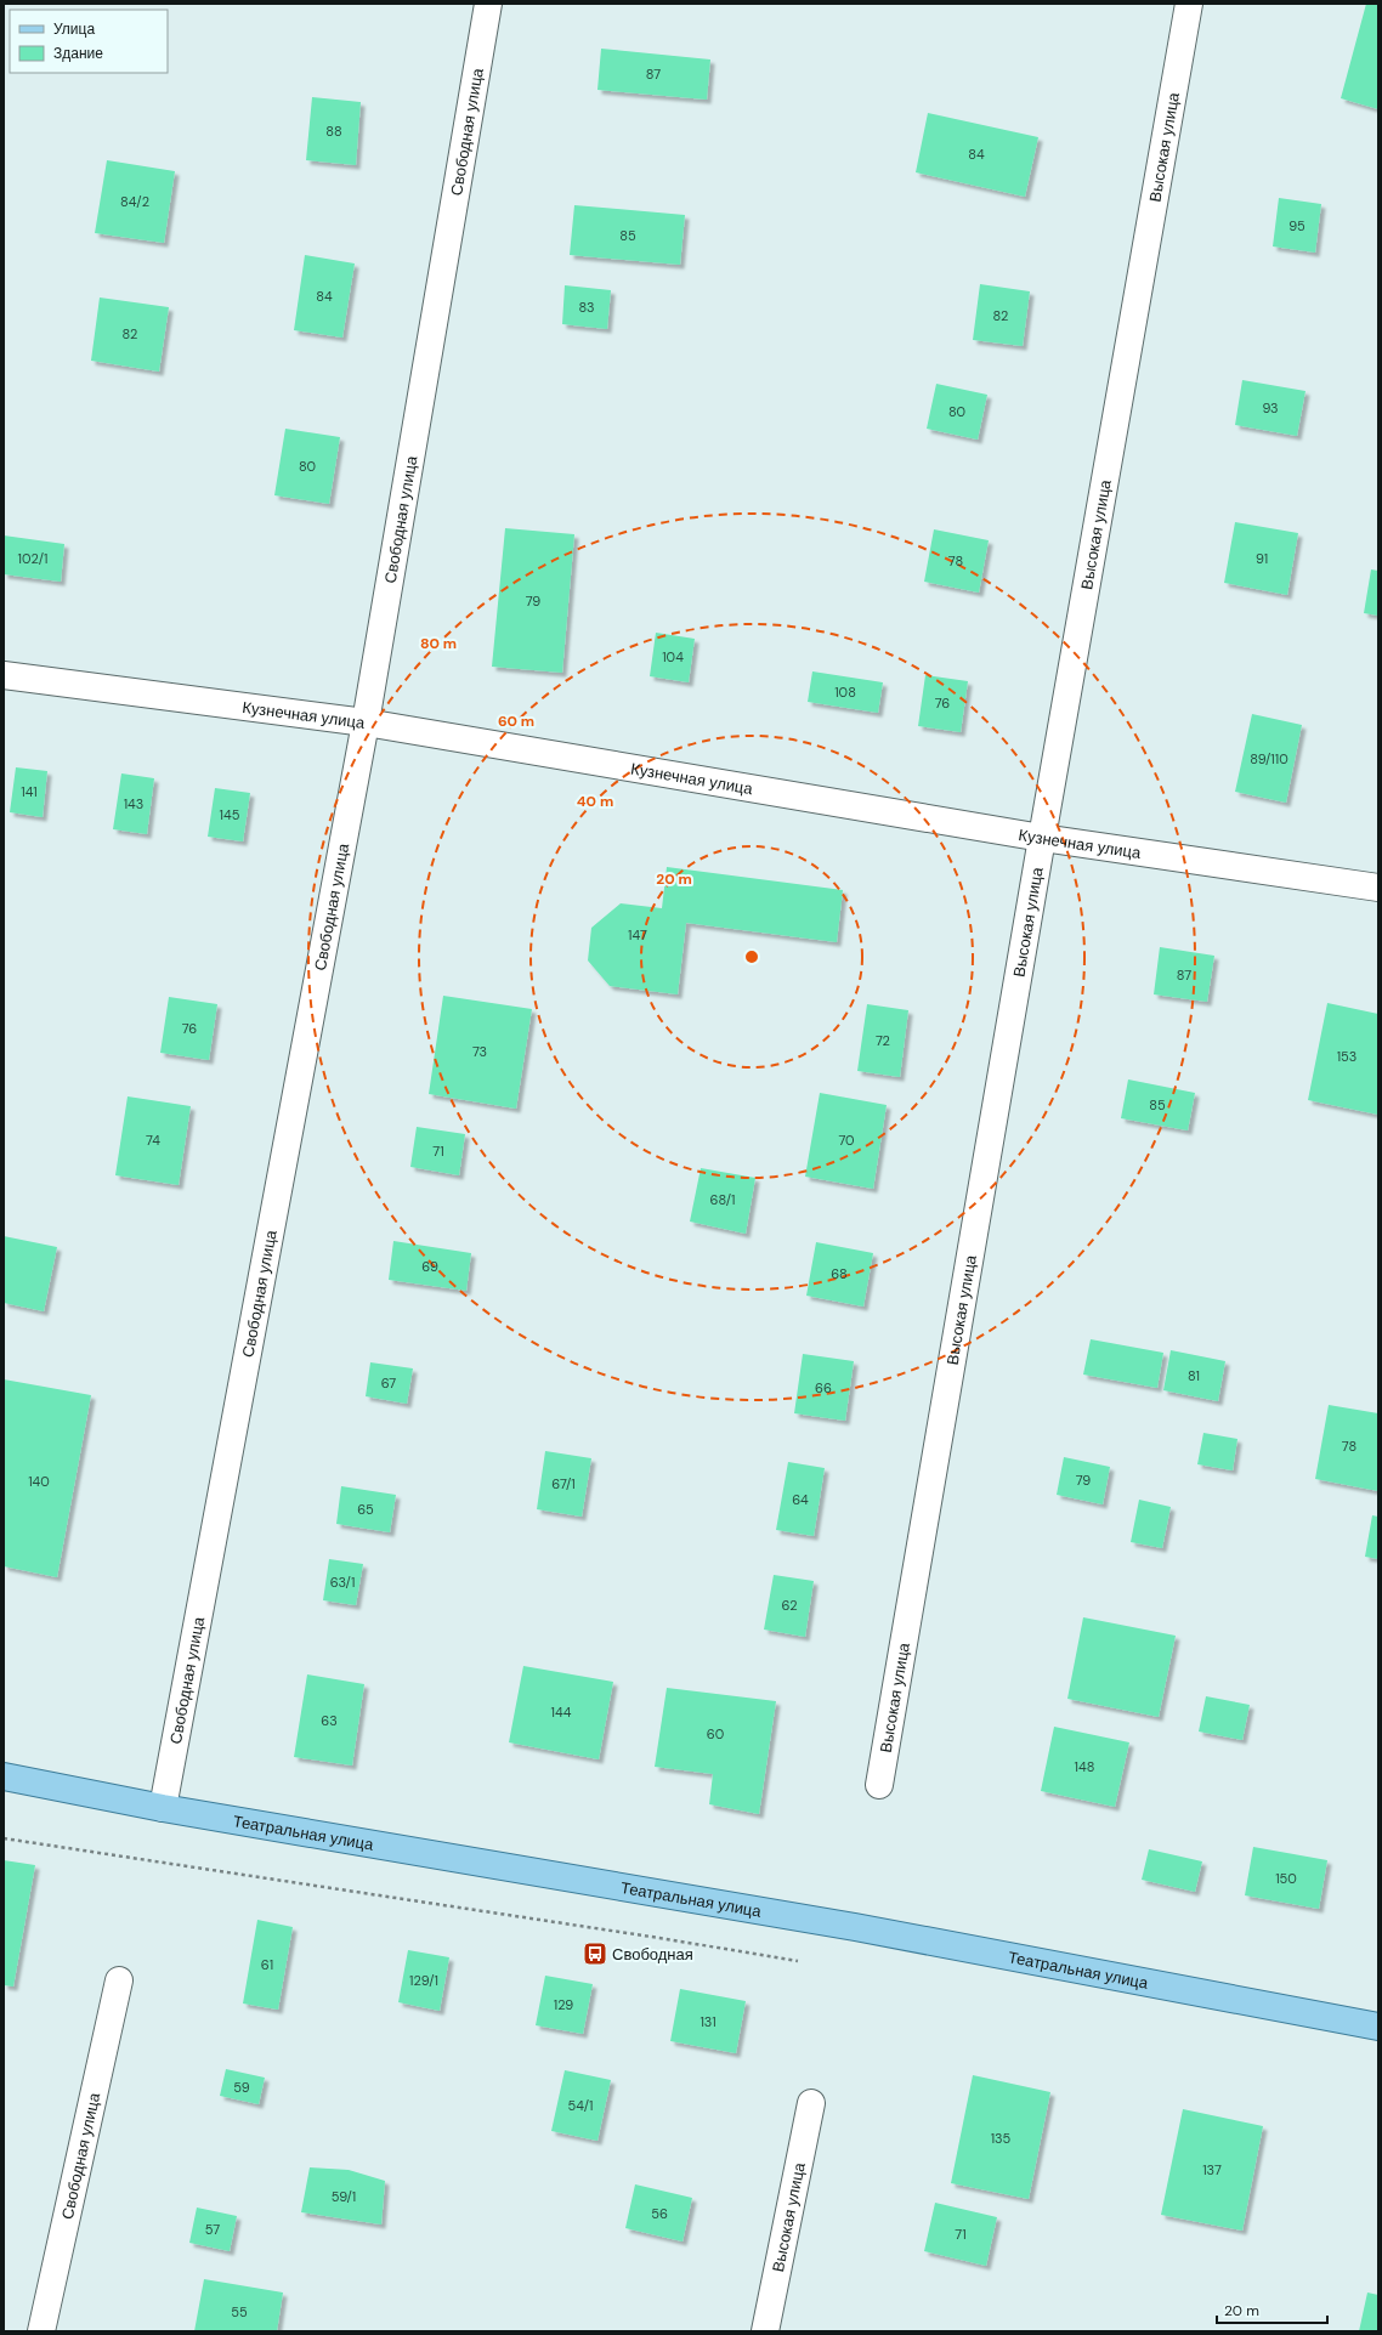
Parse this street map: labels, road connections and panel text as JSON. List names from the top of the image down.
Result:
{
  "streets": {
    "main road": ["Театральная улица"],
    "street": ["Свободная улица", "Высокая улица", "Кузнечная улица"]
  },
  "crossings": [
    ["Свободная улица", "Кузнечная улица"],
    ["Свободная улица", "Театральная улица"],
    ["Высокая улица", "Кузнечная улица"]
  ],
  "places": {
    "bus stop": ["Свободная"]
  },
  "house_numbers": [
    "87",
    "88",
    "84",
    "84/2",
    "95",
    "85",
    "84",
    "83",
    "82",
    "82",
    "93",
    "80",
    "80",
    "102/1",
    "91",
    "78",
    "79",
    "104",
    "108",
    "76",
    "89/110",
    "141",
    "143",
    "145",
    "147",
    "87",
    "76",
    "72",
    "73",
    "153",
    "85",
    "74",
    "70",
    "71",
    "68/1",
    "69",
    "68",
    "81",
    "67",
    "66",
    "78",
    "79",
    "140",
    "67/1",
    "64",
    "65",
    "63/1",
    "62",
    "144",
    "63",
    "60",
    "148",
    "150",
    "61",
    "129/1",
    "129",
    "131",
    "59",
    "54/1",
    "135",
    "137",
    "59/1",
    "56",
    "57",
    "71",
    "55"
  ],
  "legend": ["Улица", "Здание"],
  "scale_bar": "20 m",
  "rings": [
    "80 m",
    "60 m",
    "40 m",
    "20 m"
  ]
}
